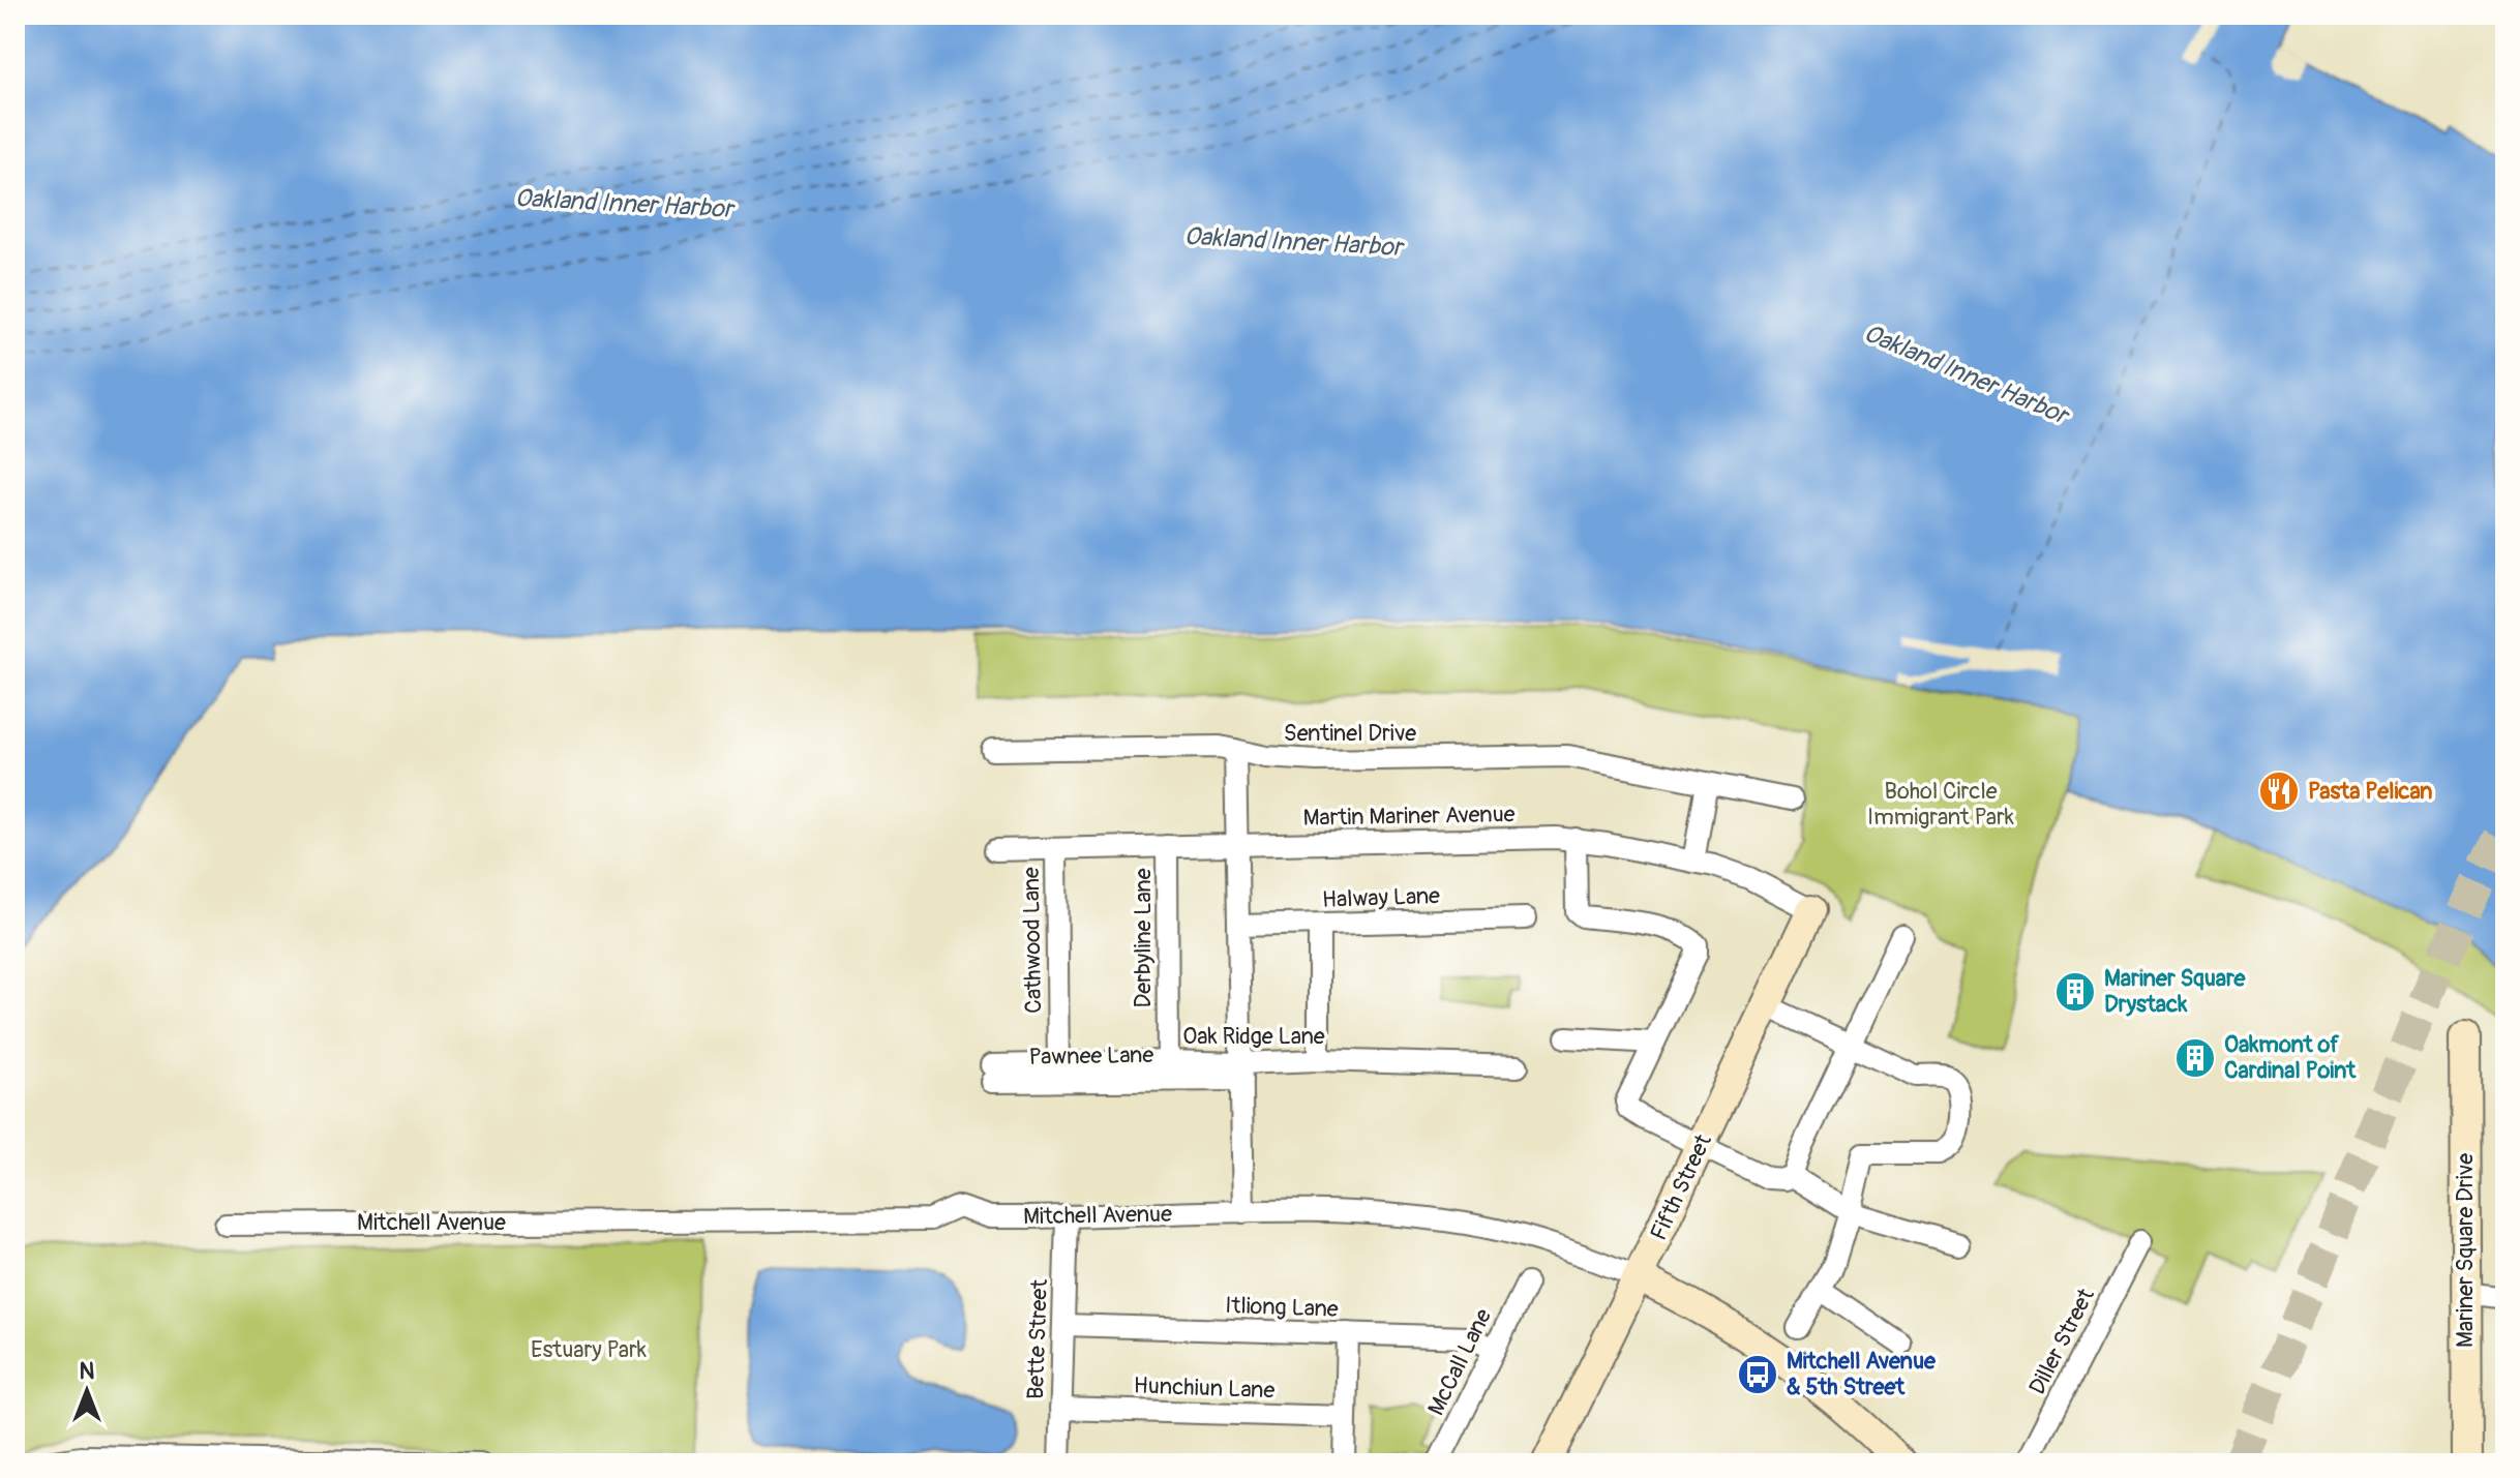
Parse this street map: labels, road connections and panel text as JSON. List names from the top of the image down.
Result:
{
  "streets": {
    "street": [
      "Sentinel Drive",
      "Martin Mariner Avenue",
      "Halway Lane",
      "Derbyline Lane",
      "Cathwood Lane",
      "Oak Ridge Lane",
      "Pawnee Lane",
      "Fifth Street",
      "Mitchell Avenue",
      "Mariner Square Drive",
      "Itliong Lane",
      "Bette Street",
      "Diller Street",
      "McCall Lane",
      "Hunchiun Lane"
    ]
  },
  "crossings": [
    ["Martin Mariner Avenue", "Derbyline Lane"],
    ["Martin Mariner Avenue", "Cathwood Lane"],
    ["Martin Mariner Avenue", "Fifth Street"],
    ["Derbyline Lane", "Oak Ridge Lane"],
    ["Derbyline Lane", "Pawnee Lane"],
    ["Cathwood Lane", "Oak Ridge Lane"],
    ["Oak Ridge Lane", "Pawnee Lane"],
    ["Fifth Street", "Mitchell Avenue"],
    ["Mitchell Avenue", "Bette Street"],
    ["Itliong Lane", "Bette Street"],
    ["Itliong Lane", "McCall Lane"],
    ["Bette Street", "Hunchiun Lane"]
  ],
  "water": ["Oakland Inner Harbor"],
  "parks": ["Bohol Circle Immigrant Park", "Estuary Park"],
  "places": {
    "restaurant": ["Pasta Pelican"],
    "building": ["Mariner Square Drystack", "Oakmont of Cardinal Point"],
    "bus stop": ["Mitchell Avenue & 5th Street"]
  },
  "north": "top"
}
